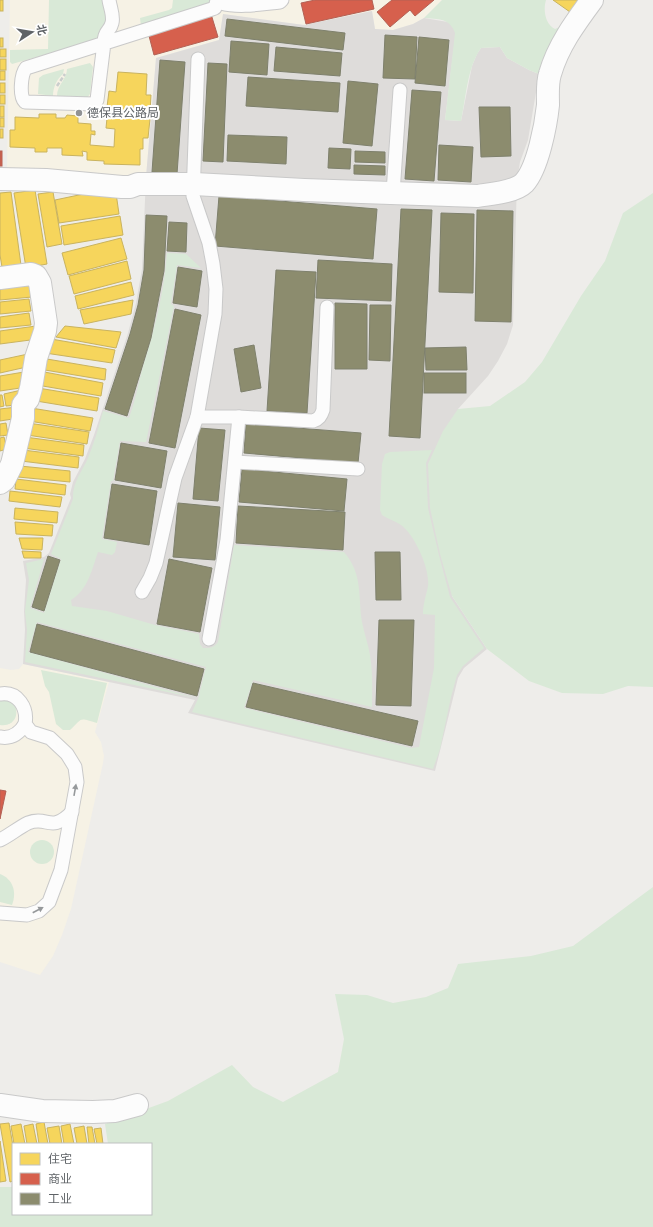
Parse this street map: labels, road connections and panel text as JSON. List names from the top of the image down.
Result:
{
  "places": ["德保县公路局"],
  "legend": ["住宅", "商业", "工业"],
  "north": "right"
}
